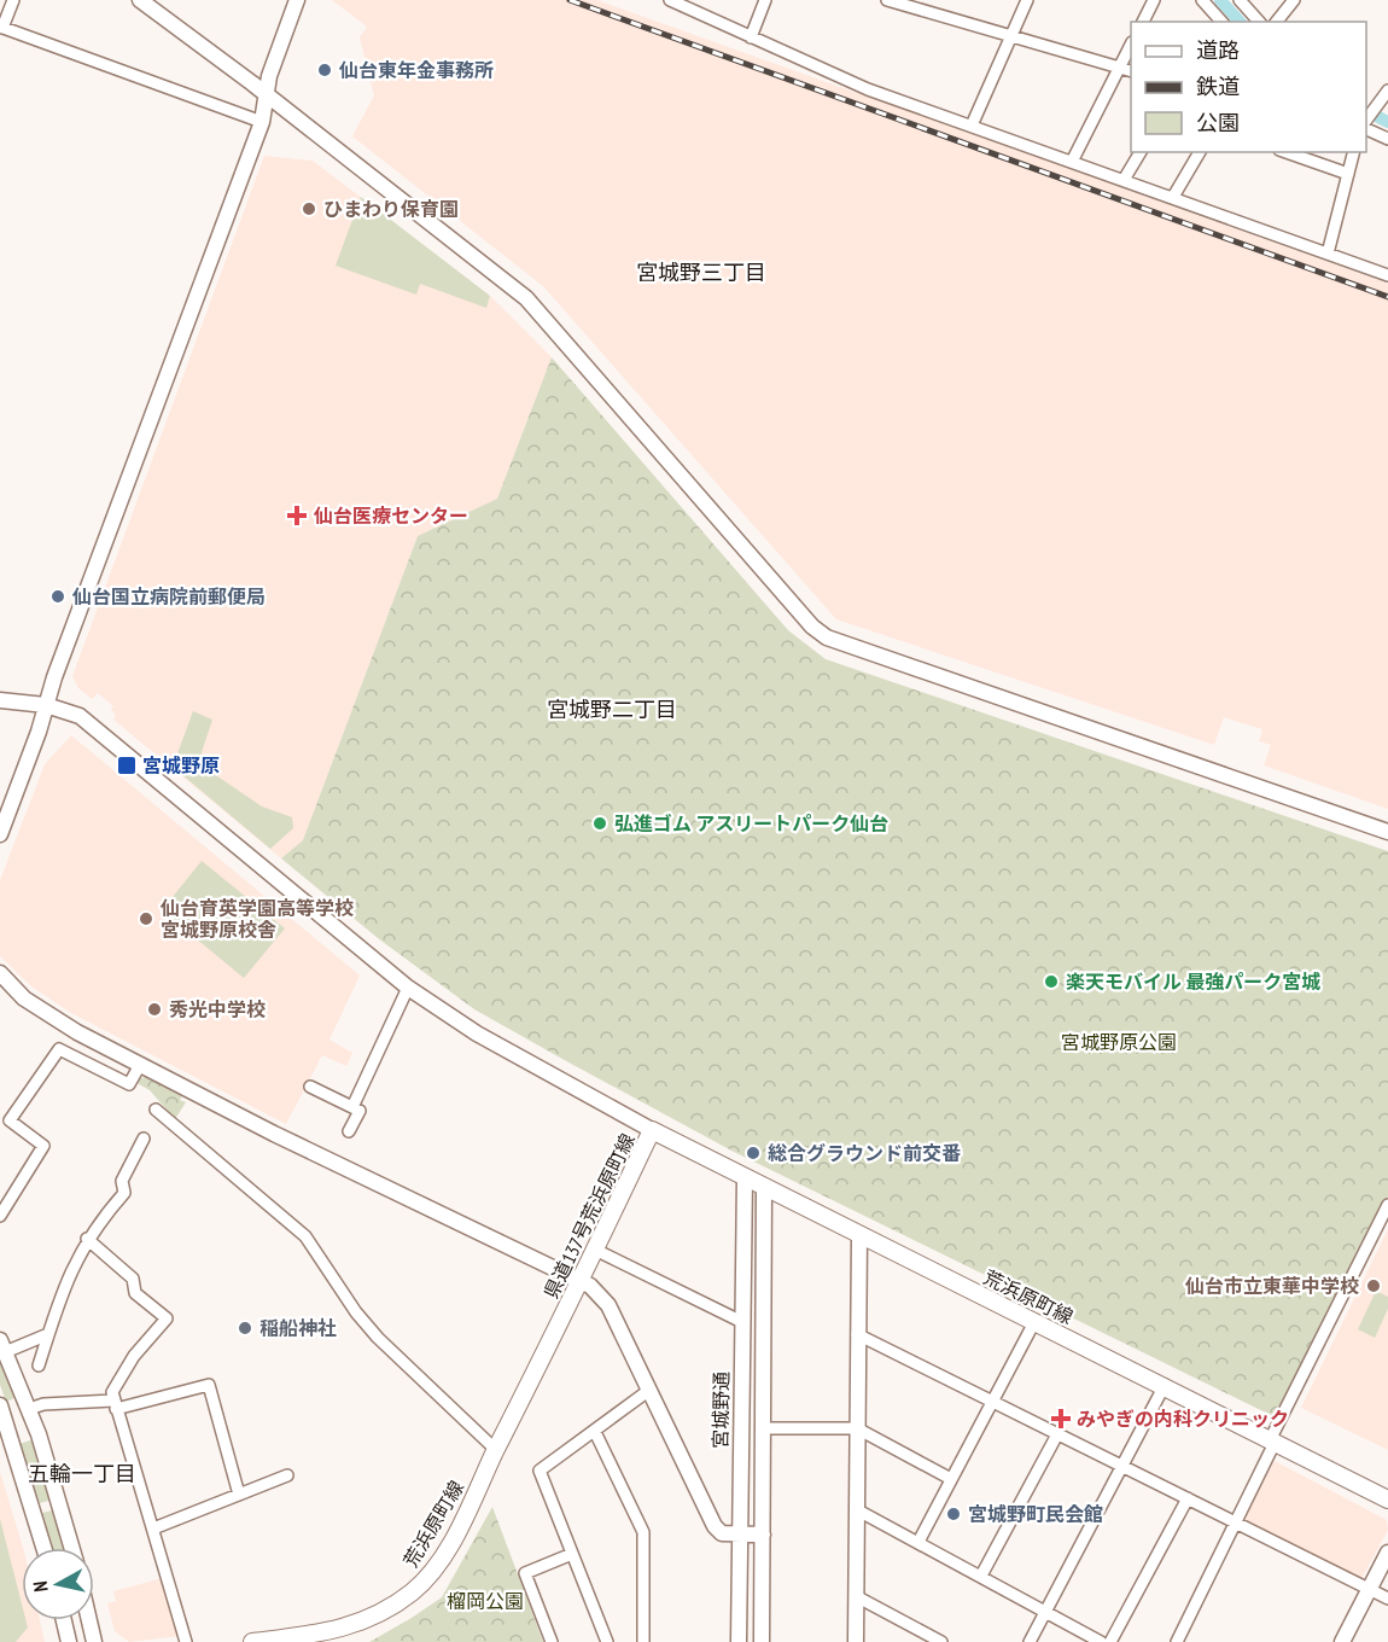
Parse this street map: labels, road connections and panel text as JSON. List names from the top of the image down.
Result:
{
  "streets": {
    "main road": ["県道137号荒浜原町線", "荒浜原町線"],
    "street": ["宮城野通"]
  },
  "crossings": [
    ["県道137号荒浜原町線", "荒浜原町線"],
    ["荒浜原町線", "宮城野通"]
  ],
  "districts": ["宮城野三丁目", "宮城野二丁目", "五輪一丁目"],
  "parks": ["宮城野原公園", "榴岡公園"],
  "places": {
    "other": [
      "仙台東年金事務所",
      "ひまわり保育園",
      "仙台国立病院前郵便局",
      "弘進ゴム アスリートパーク仙台",
      "仙台育英学園高等学校 宮城野原校舎",
      "楽天モバイル 最強パーク宮城",
      "秀光中学校",
      "総合グラウンド前交番",
      "仙台市立東華中学校",
      "稲船神社",
      "宮城野町民会館"
    ],
    "health": ["仙台医療センター", "みやぎの内科クリニック"],
    "transit": ["宮城野原"]
  },
  "legend": ["道路", "鉄道", "公園"],
  "north": "left"
}
